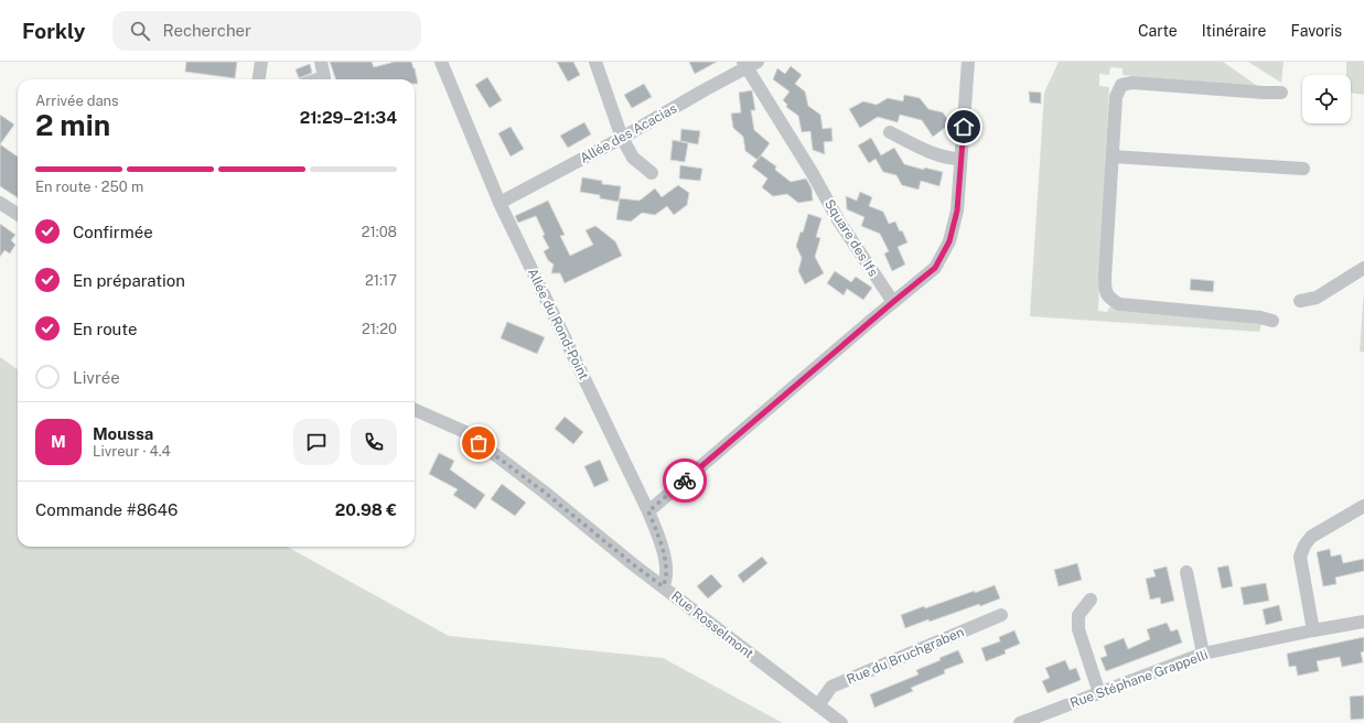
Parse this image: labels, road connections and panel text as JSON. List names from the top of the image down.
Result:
{
  "streets": {
    "street": [
      "Allée des Acacias",
      "Square des Ifs",
      "Allée du Rond-Point",
      "Rue Rosselmont",
      "Rue du Bruchgraben",
      "Rue Stéphane Grappelli"
    ]
  },
  "crossings": [
    ["Allée des Acacias", "Square des Ifs"],
    ["Allée des Acacias", "Allée du Rond-Point"],
    ["Allée du Rond-Point", "Rue Rosselmont"],
    ["Rue Rosselmont", "Rue du Bruchgraben"]
  ],
  "page": {
    "header": "Forkly",
    "search": "Rechercher",
    "nav": ["Carte", "Itinéraire", "Favoris"],
    "heading": ["2 min", "Arrivée dans", "21:29–21:34"],
    "panel": [
      "Moussa",
      "Livreur · 4.4",
      "Commande #8646",
      "20.98 €"
    ],
    "bar": "En route · 250 m",
    "list": [
      ["Confirmée", "21:08"],
      ["En préparation", "21:17"],
      ["En route", "21:20"],
      "Livrée"
    ],
    "round": "M"
  }
}
